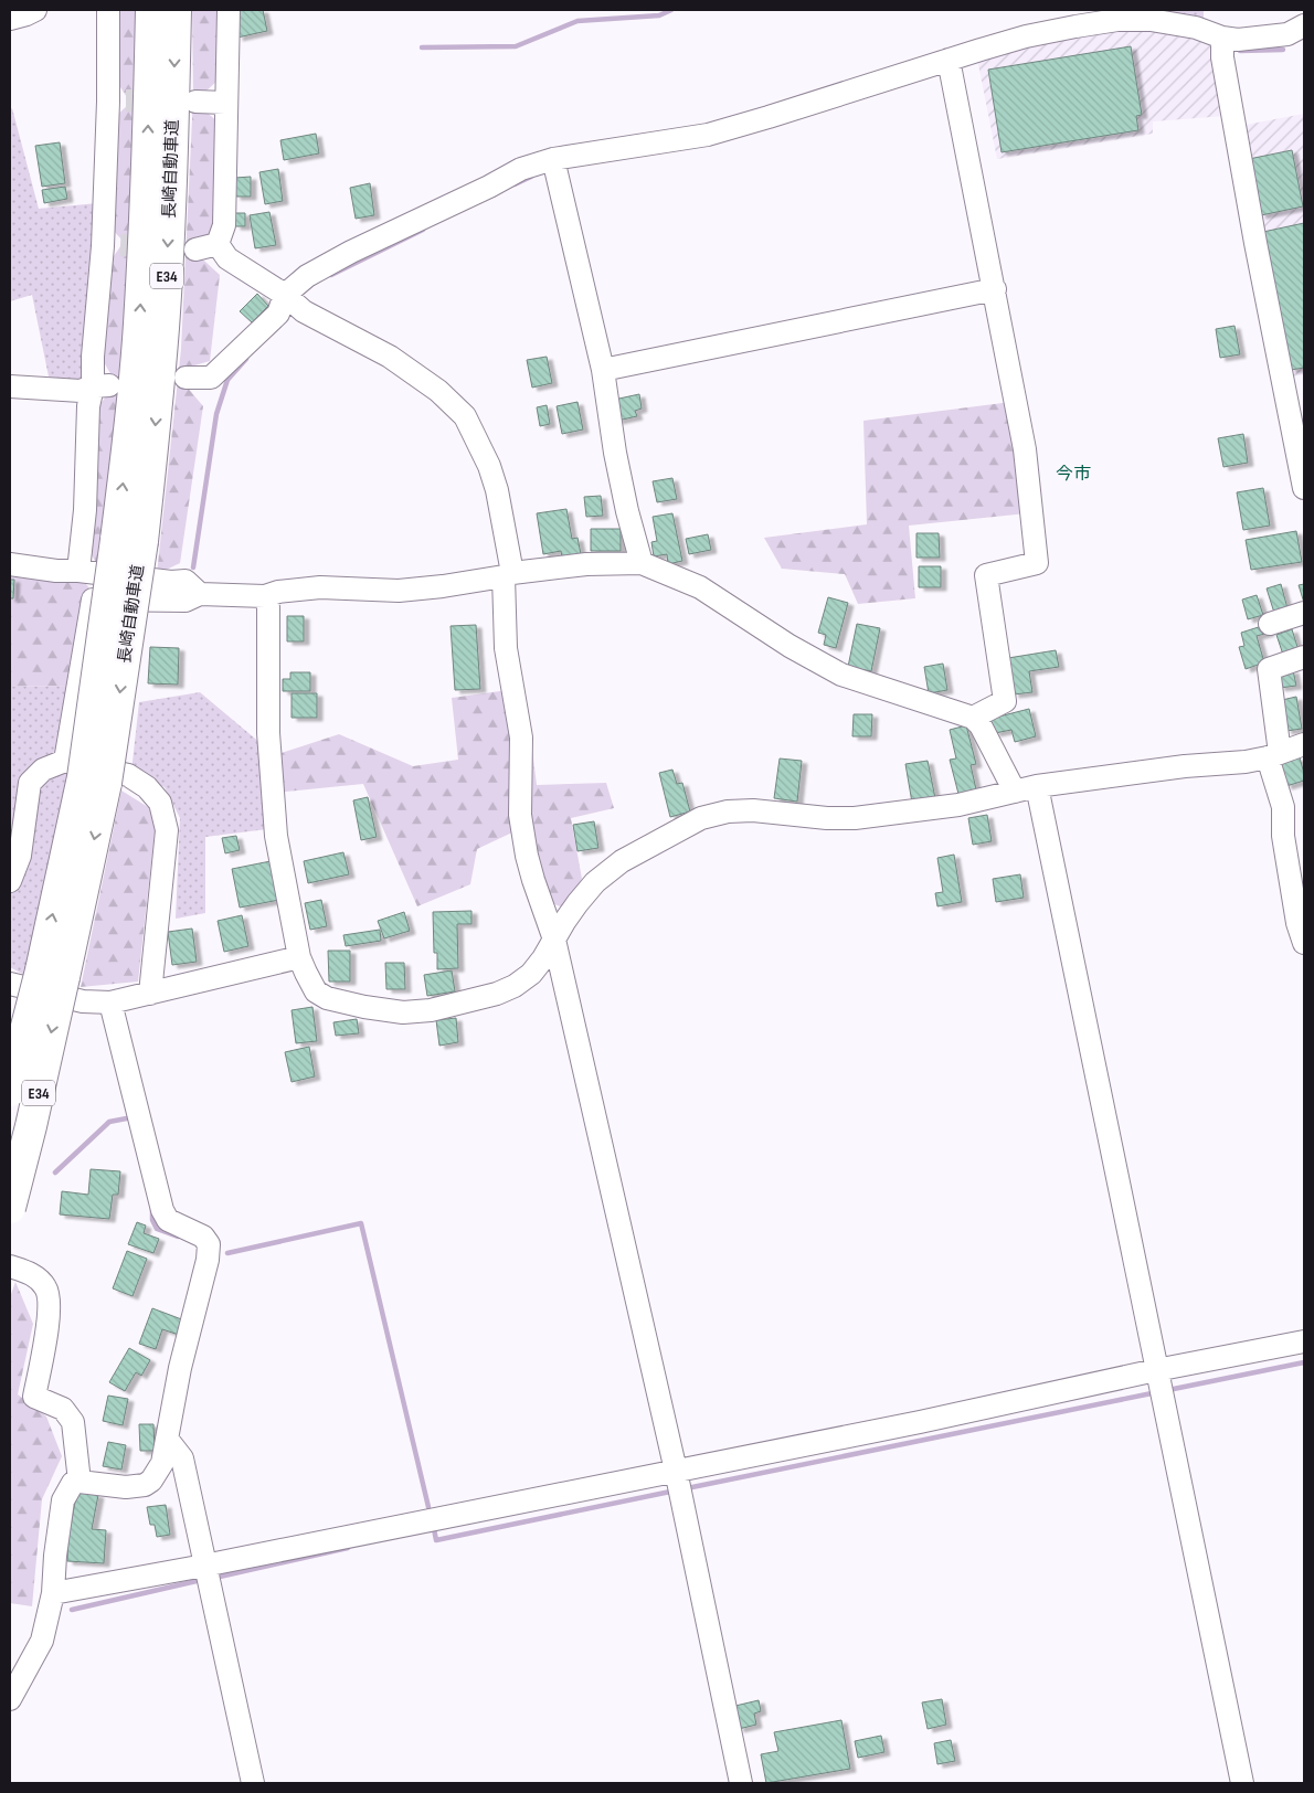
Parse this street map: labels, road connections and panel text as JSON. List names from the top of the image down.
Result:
{
  "streets": {
    "highway": ["長崎自動車道", "E34"]
  },
  "districts": ["今市"]
}
